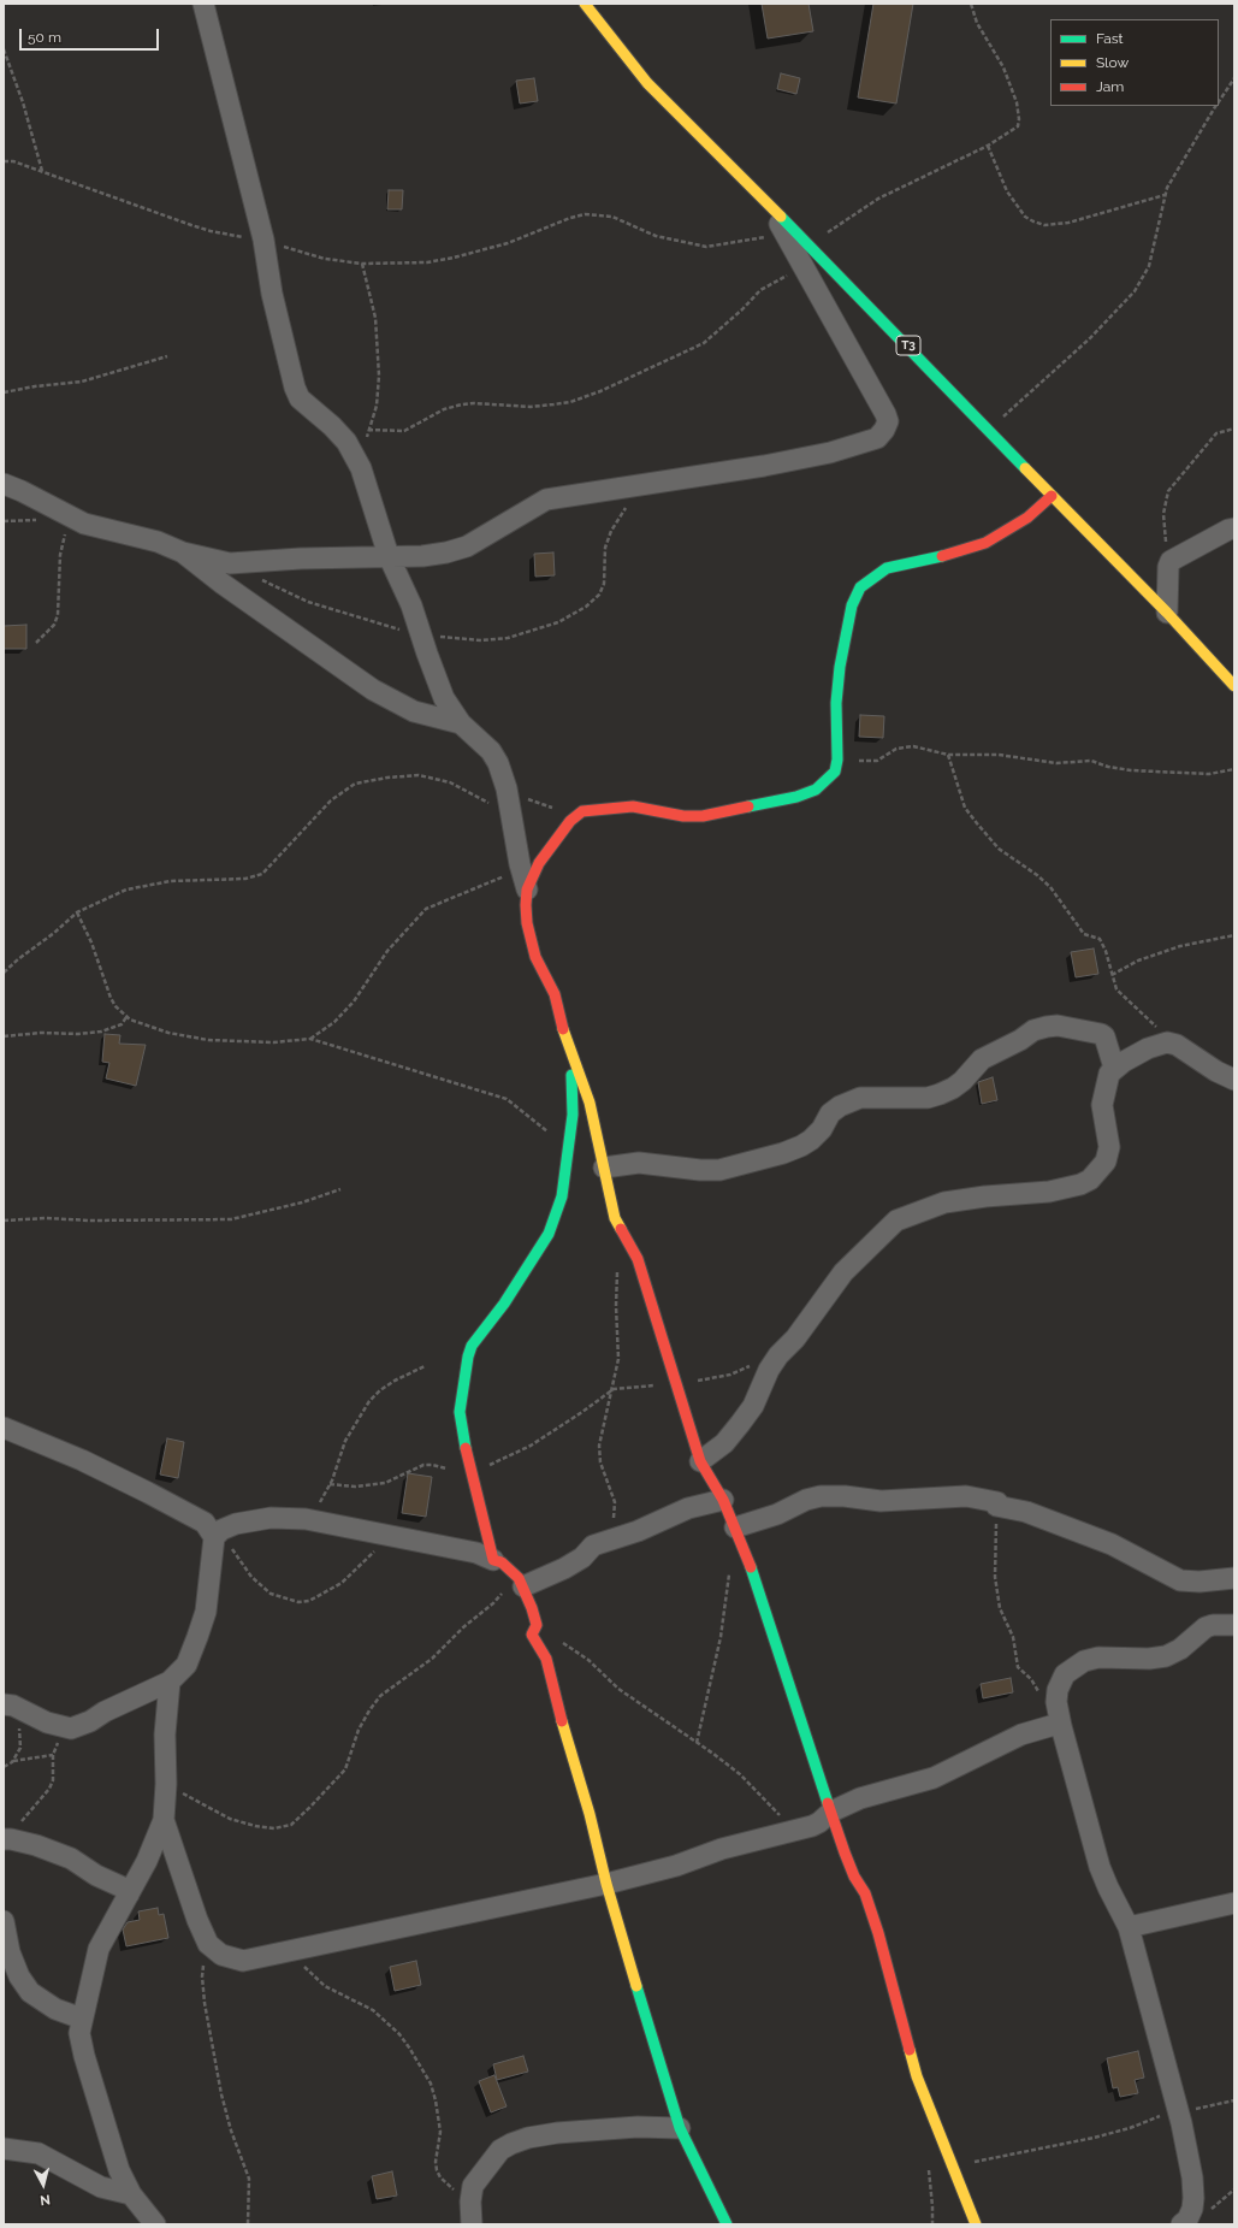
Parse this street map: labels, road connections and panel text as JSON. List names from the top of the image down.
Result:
{
  "streets": {
    "main road": ["T3"]
  },
  "legend": ["Fast", "Slow", "Jam"],
  "scale_bar": "50 m",
  "north": "bottom"
}
